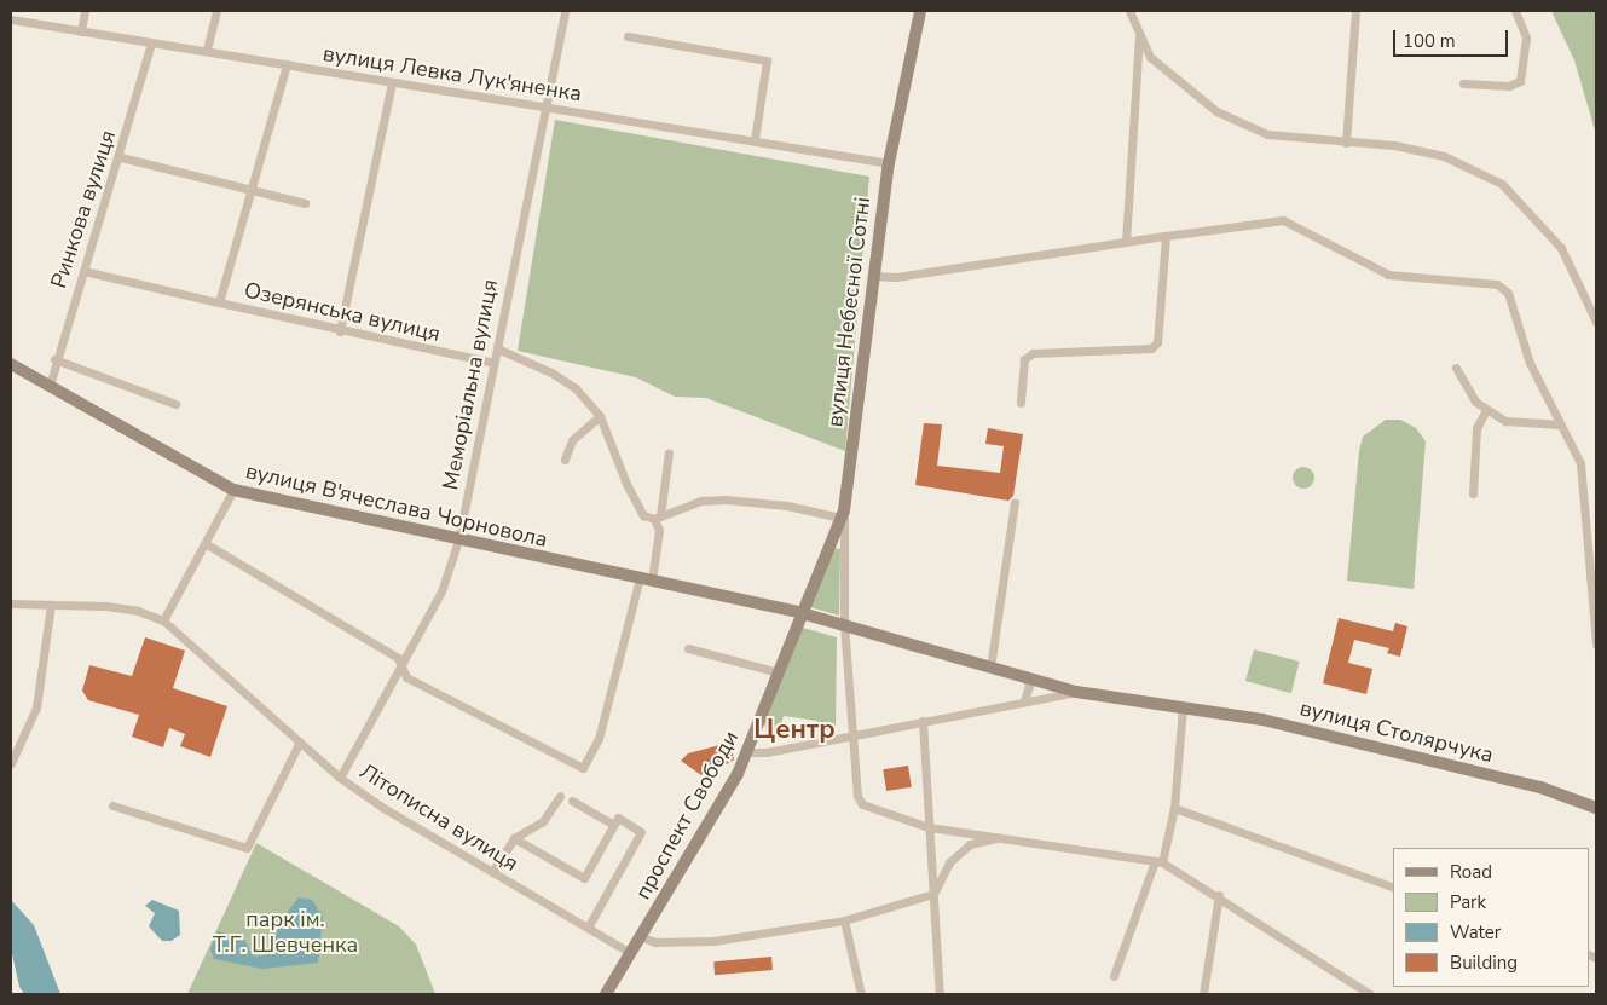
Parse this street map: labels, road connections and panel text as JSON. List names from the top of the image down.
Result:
{
  "streets": {
    "street": [
      "вулиця Левка Лук'яненка",
      "Ринкова вулиця",
      "Озерянська вулиця",
      "вулиця Небесної Сотні",
      "Меморіальна вулиця",
      "вулиця В'ячеслава Чорновола",
      "вулиця Столярчука",
      "проспект Свободи",
      "Літописна вулиця"
    ]
  },
  "crossings": [
    ["вулиця Левка Лук'яненка", "Ринкова вулиця"],
    ["вулиця Левка Лук'яненка", "Озерянська вулиця"],
    ["вулиця Левка Лук'яненка", "вулиця Небесної Сотні"],
    ["вулиця Левка Лук'яненка", "Меморіальна вулиця"],
    ["Ринкова вулиця", "Озерянська вулиця"],
    ["Ринкова вулиця", "вулиця В'ячеслава Чорновола"],
    ["Озерянська вулиця", "Меморіальна вулиця"],
    ["вулиця Небесної Сотні", "вулиця В'ячеслава Чорновола"],
    ["вулиця Небесної Сотні", "вулиця Столярчука"],
    ["вулиця Небесної Сотні", "проспект Свободи"],
    ["Меморіальна вулиця", "вулиця В'ячеслава Чорновола"],
    ["Меморіальна вулиця", "Літописна вулиця"],
    ["вулиця В'ячеслава Чорновола", "вулиця Столярчука"],
    ["вулиця В'ячеслава Чорновола", "проспект Свободи"],
    ["вулиця Столярчука", "проспект Свободи"],
    ["проспект Свободи", "Літописна вулиця"]
  ],
  "districts": ["Центр"],
  "parks": ["парк ім. Т.Г. Шевченка"],
  "legend": [
    "Road",
    "Park",
    "Water",
    "Building"
  ],
  "scale_bar": "100 m"
}
